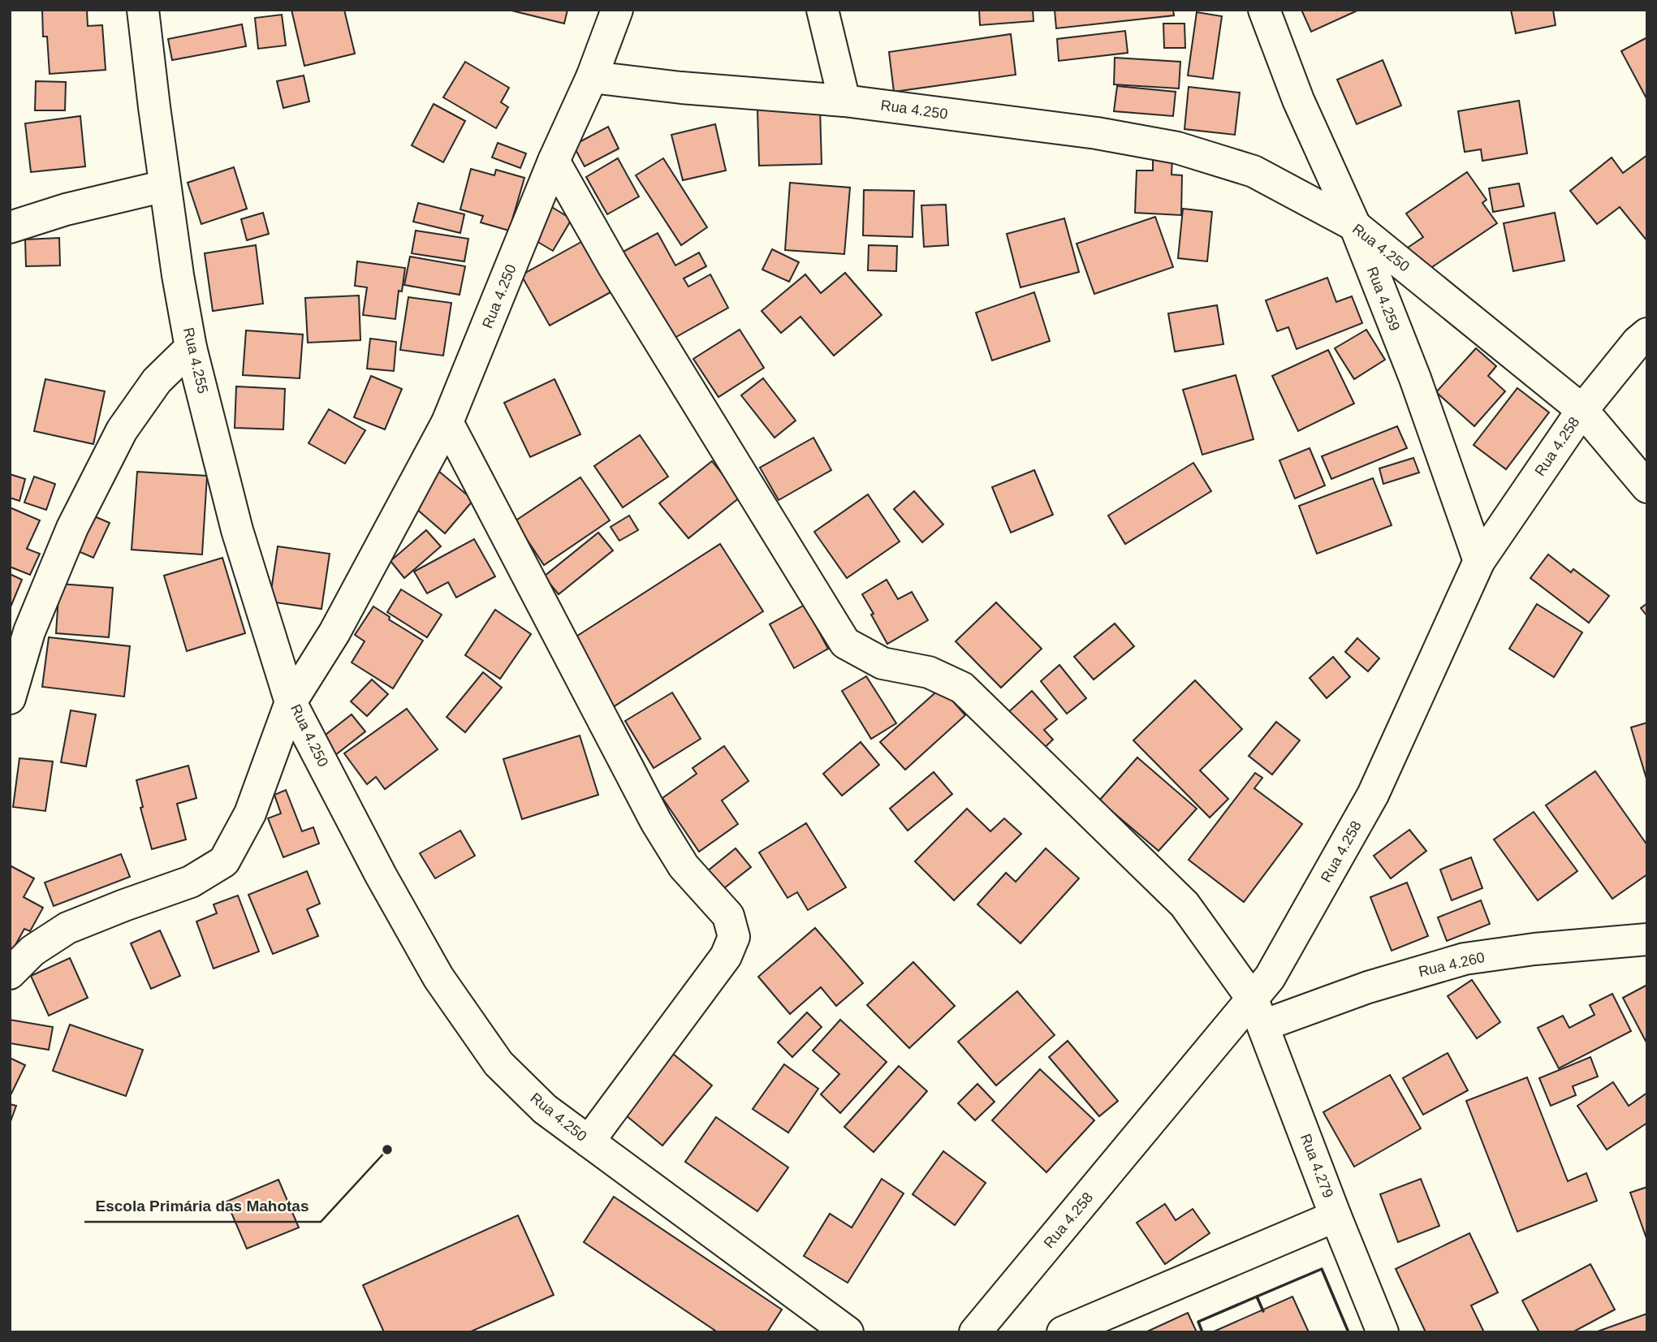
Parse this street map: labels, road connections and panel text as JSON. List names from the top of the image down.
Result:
{
  "streets": {
    "street": [
      "Rua 4.250",
      "Rua 4.259",
      "Rua 4.255",
      "Rua 4.258",
      "Rua 4.260",
      "Rua 4.279"
    ]
  },
  "crossings": [
    ["Rua 4.250", "Rua 4.259"],
    ["Rua 4.250", "Rua 4.255"],
    ["Rua 4.250", "Rua 4.258"],
    ["Rua 4.250", "Rua 4.279"],
    ["Rua 4.259", "Rua 4.258"],
    ["Rua 4.258", "Rua 4.260"],
    ["Rua 4.258", "Rua 4.279"],
    ["Rua 4.260", "Rua 4.279"]
  ],
  "places": ["Escola Primária das Mahotas"]
}
